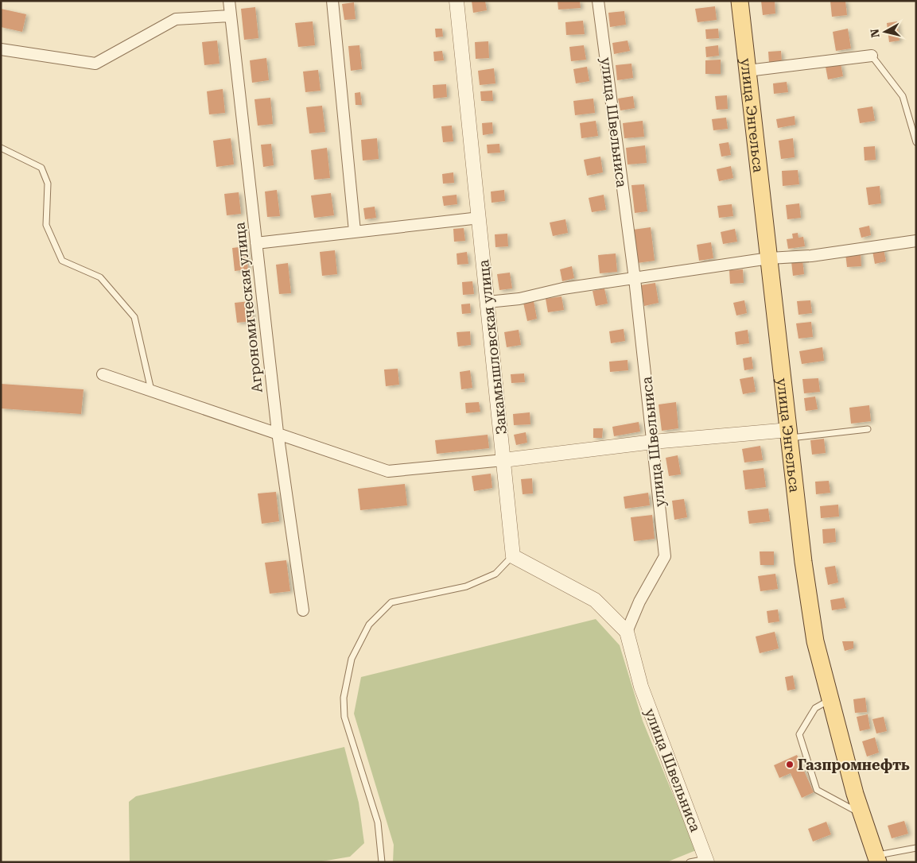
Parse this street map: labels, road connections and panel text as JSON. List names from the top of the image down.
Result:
{
  "streets": {
    "main road": ["улица Энгельса"],
    "street": ["улица Швельниса", "Агрономическая улица", "Закамышловская улица"]
  },
  "places": ["Газпромнефть"],
  "north": "left"
}
